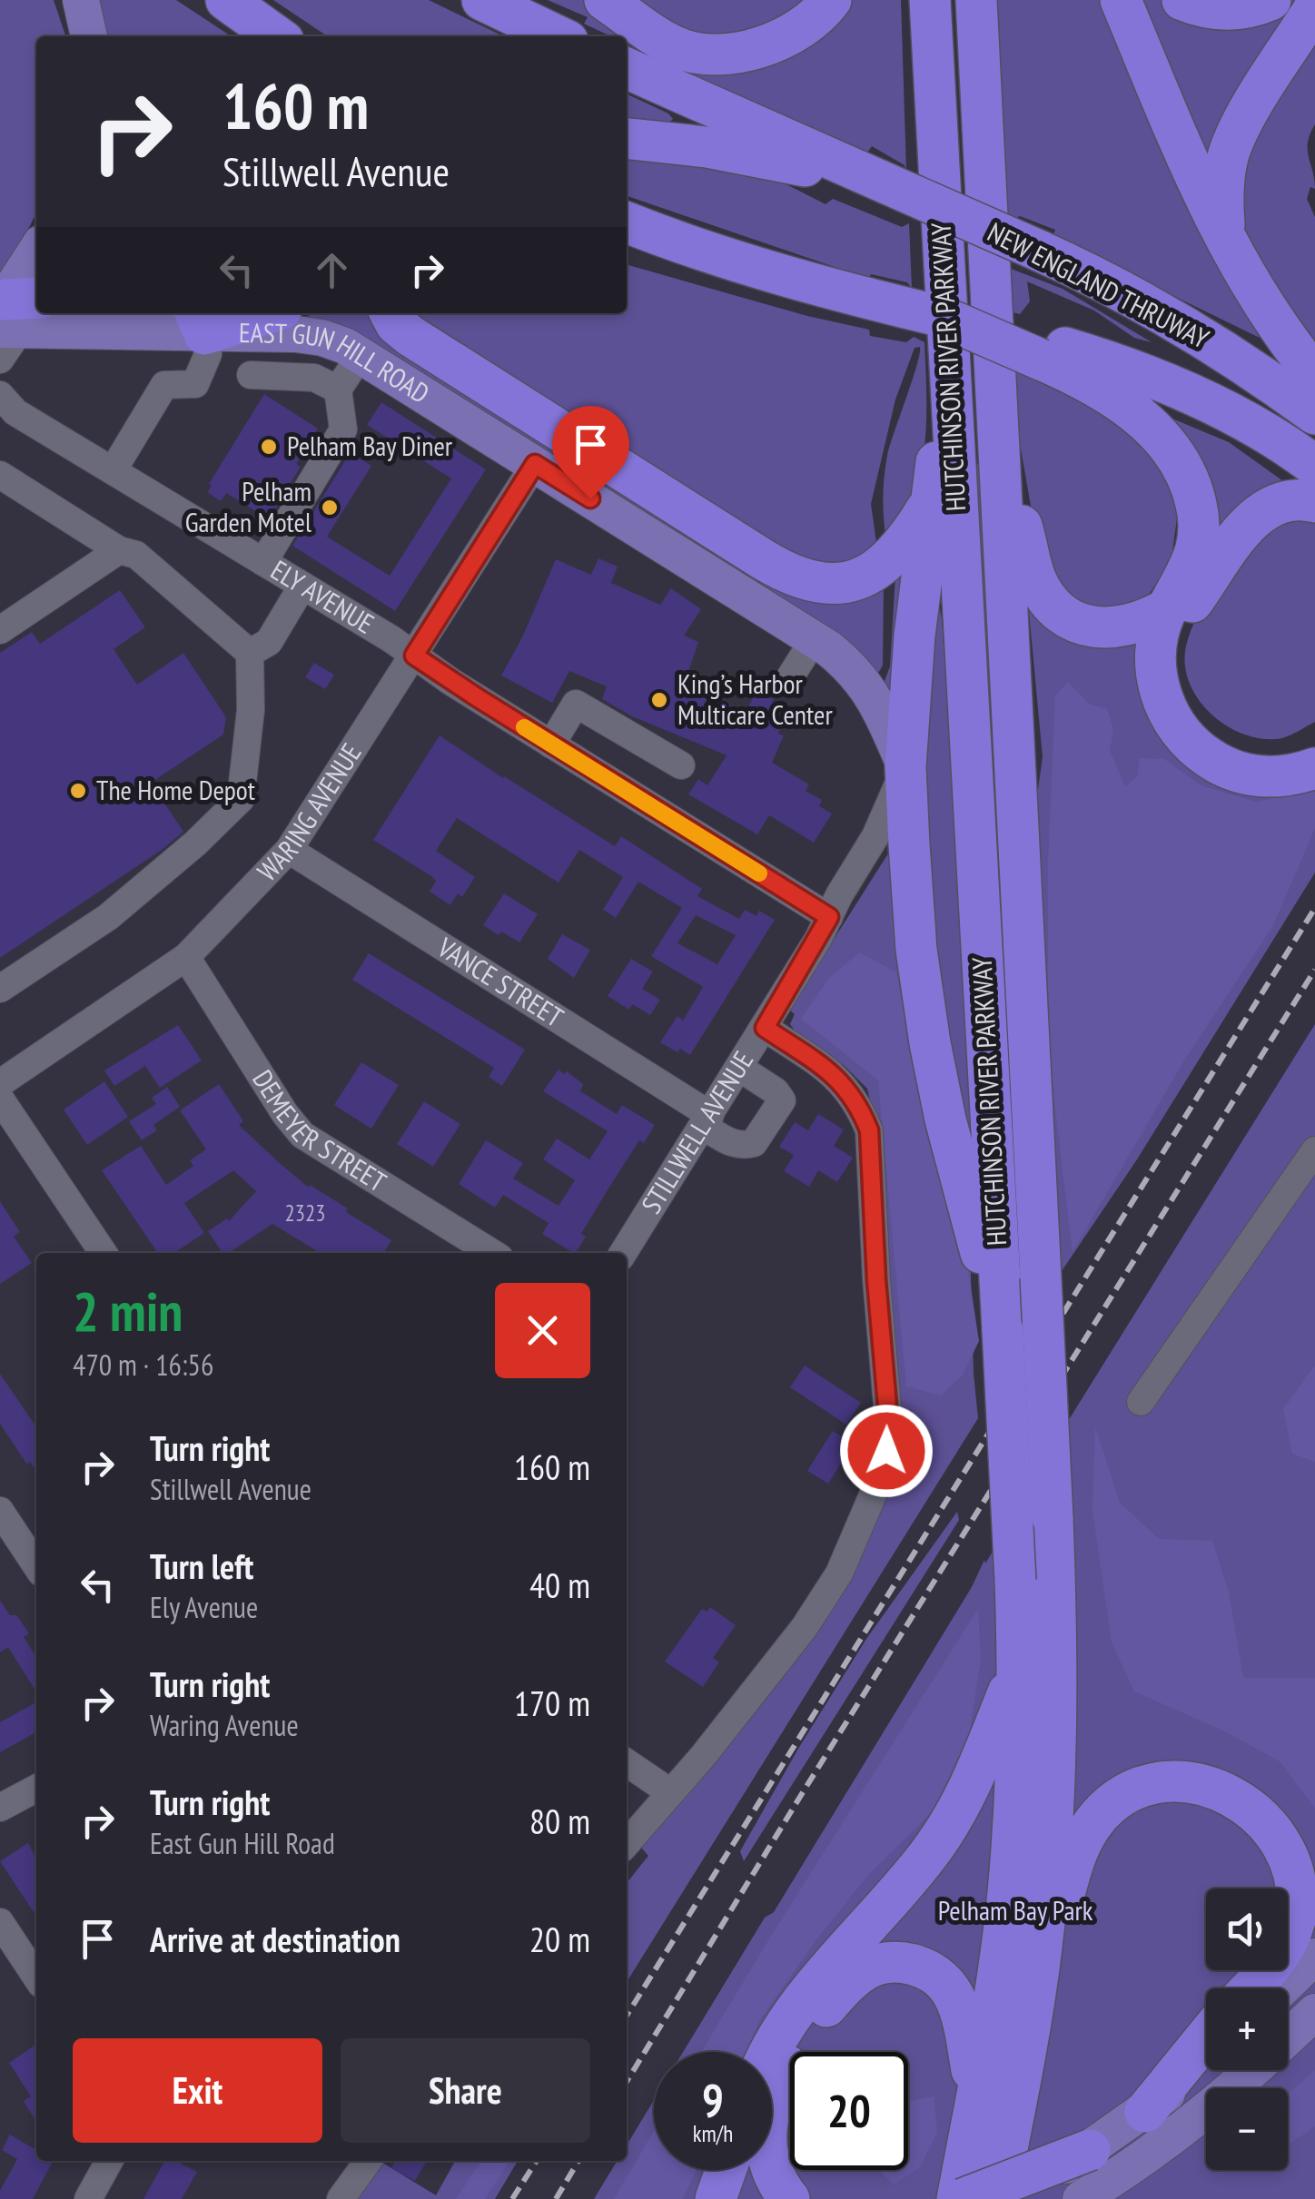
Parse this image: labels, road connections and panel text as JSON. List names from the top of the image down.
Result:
{
  "streets": {
    "highway": ["NEW ENGLAND THRUWAY", "HUTCHINSON RIVER PARKWAY"],
    "main road": ["EAST GUN HILL ROAD"],
    "street": [
      "ELY AVENUE",
      "WARING AVENUE",
      "VANCE STREET",
      "DEMEYER STREET",
      "STILLWELL AVENUE"
    ]
  },
  "crossings": [
    ["EAST GUN HILL ROAD", "WARING AVENUE"],
    ["EAST GUN HILL ROAD", "STILLWELL AVENUE"],
    ["ELY AVENUE", "WARING AVENUE"],
    ["ELY AVENUE", "STILLWELL AVENUE"],
    ["WARING AVENUE", "VANCE STREET"],
    ["WARING AVENUE", "DEMEYER STREET"],
    ["VANCE STREET", "STILLWELL AVENUE"]
  ],
  "parks": ["Pelham Bay Park"],
  "places": [
    "Pelham Bay Diner",
    "Pelham Garden Motel",
    "King’s Harbor Multicare Center",
    "The Home Depot"
  ],
  "house_numbers": ["2323"],
  "page": {
    "turn": ["160 m", "Stillwell Avenue"],
    "heading": ["2 min", "470 m · 16:56"],
    "list": [
      {
        "name": "Turn right",
        "note": "Stillwell Avenue",
        "value": "160 m"
      },
      {
        "name": "Turn left",
        "note": "Ely Avenue",
        "value": "40 m"
      },
      {
        "name": "Turn right",
        "note": "Waring Avenue",
        "value": "170 m"
      },
      {
        "name": "Turn right",
        "note": "East Gun Hill Road",
        "value": "80 m"
      },
      {
        "name": "Arrive at destination",
        "value": "20 m"
      }
    ],
    "map_buttons": ["+", "−"],
    "buttons": ["Exit", "Share"],
    "speed": "9 km/h",
    "limit": "20"
  }
}
